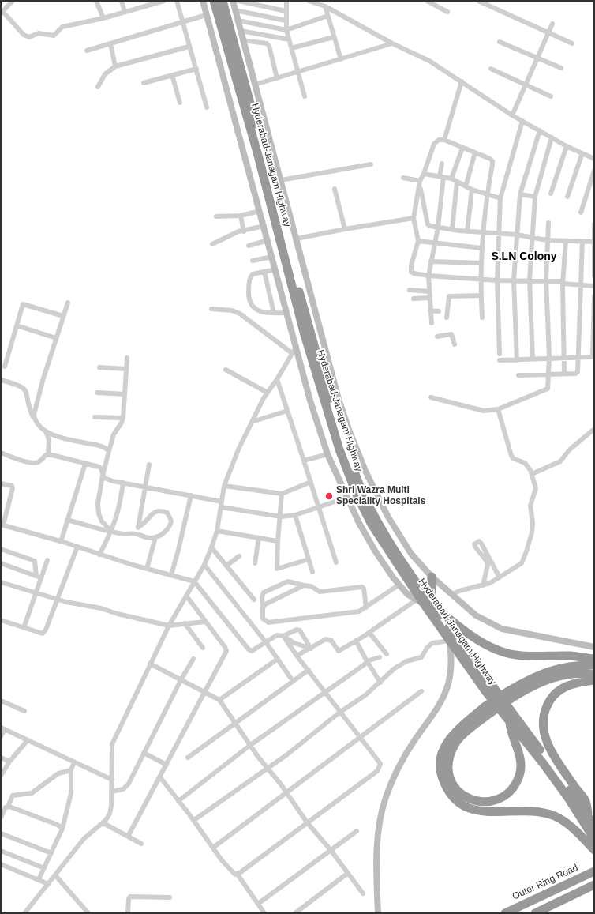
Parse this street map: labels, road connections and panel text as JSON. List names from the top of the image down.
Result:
{
  "streets": {
    "highway": ["Hyderabad-Janagam Highway", "Outer Ring Road"]
  },
  "districts": ["S.LN Colony"],
  "places": ["Shri Wazra Multi Speciality Hospitals"]
}
